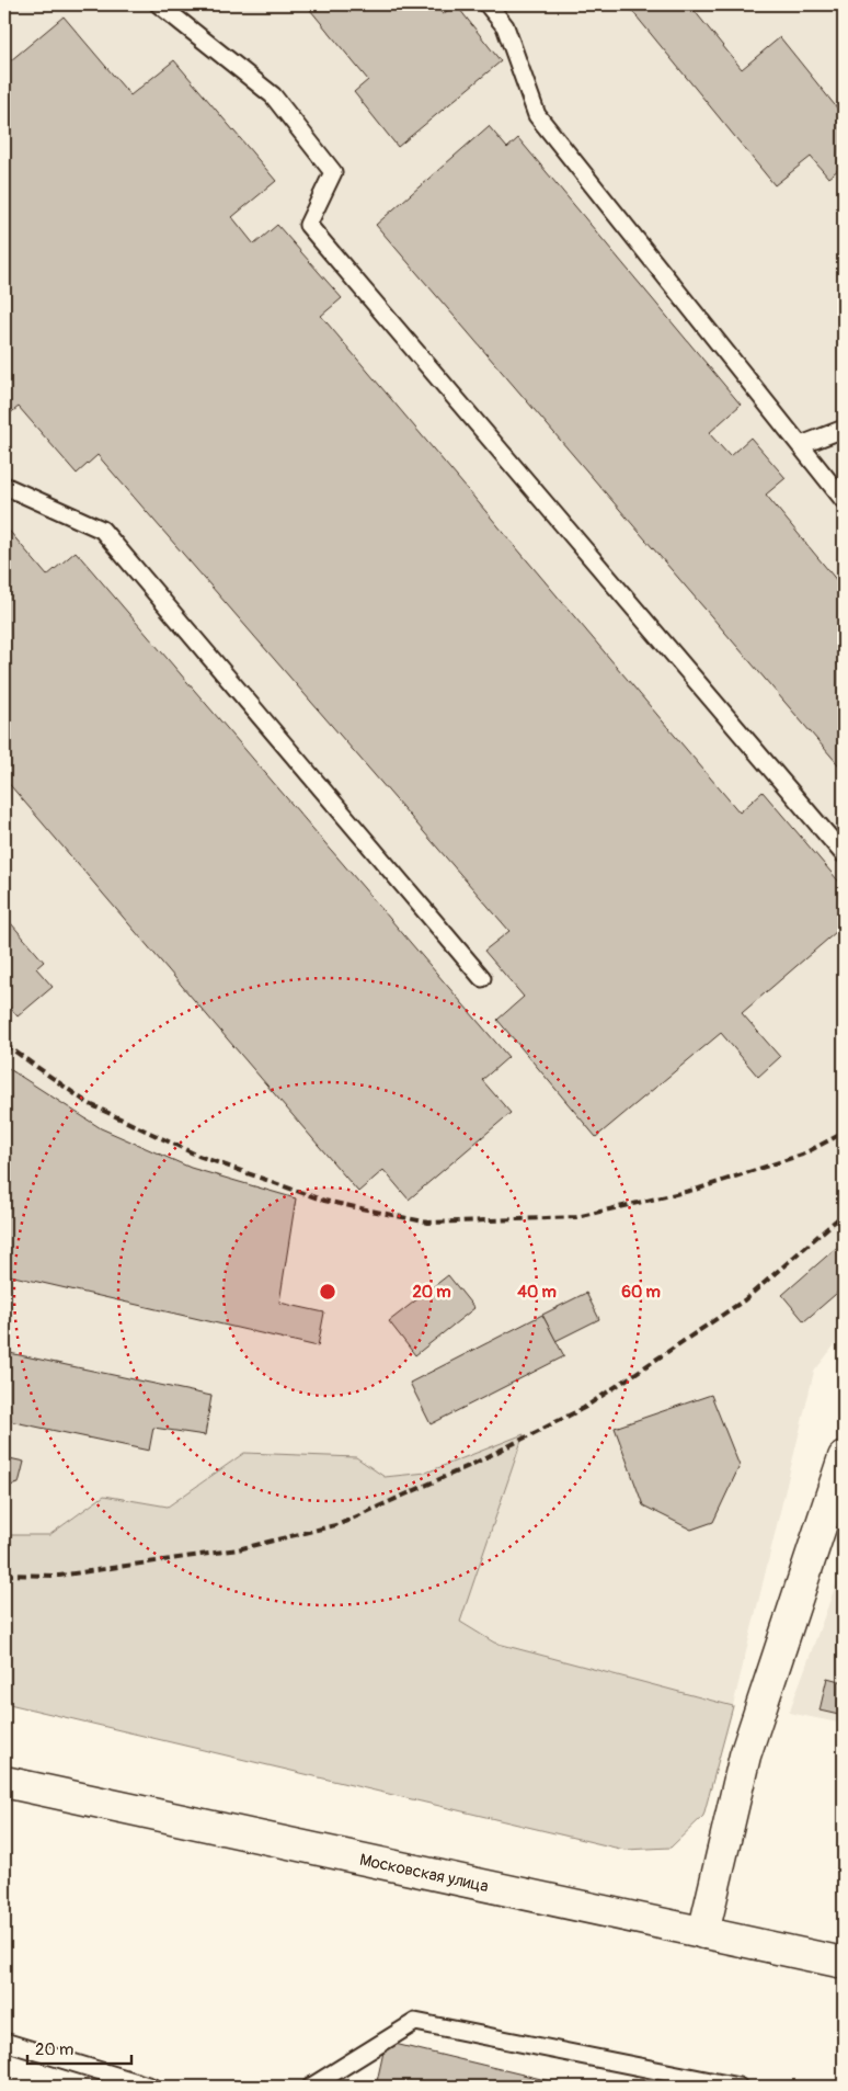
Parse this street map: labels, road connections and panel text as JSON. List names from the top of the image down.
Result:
{
  "streets": {
    "main road": ["Московская улица"]
  },
  "scale_bar": "20 m",
  "rings": ["20 m", "40 m", "60 m"]
}
